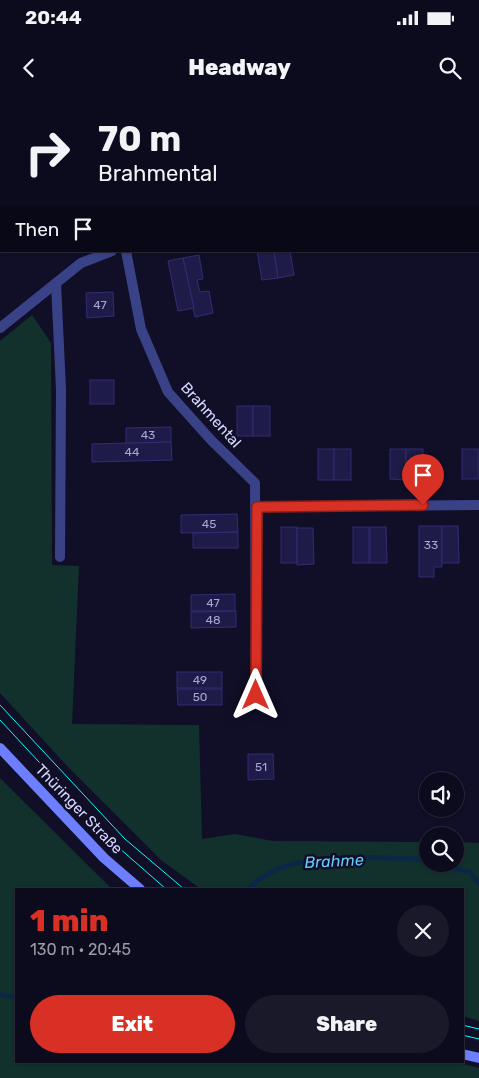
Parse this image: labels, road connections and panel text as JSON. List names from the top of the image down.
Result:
{
  "streets": {
    "main road": ["Thüringer Straße"],
    "street": ["Brahmental"]
  },
  "water": ["Brahme"],
  "house_numbers": [
    "47",
    "43",
    "44",
    "45",
    "33",
    "47",
    "48",
    "49",
    "50",
    "51"
  ],
  "page": {
    "status": "20:44",
    "header": "Headway",
    "turn": ["70 m", "Brahmental"],
    "then": "Then",
    "heading": ["1 min", "130 m · 20:45"],
    "buttons": ["Exit", "Share"]
  }
}
